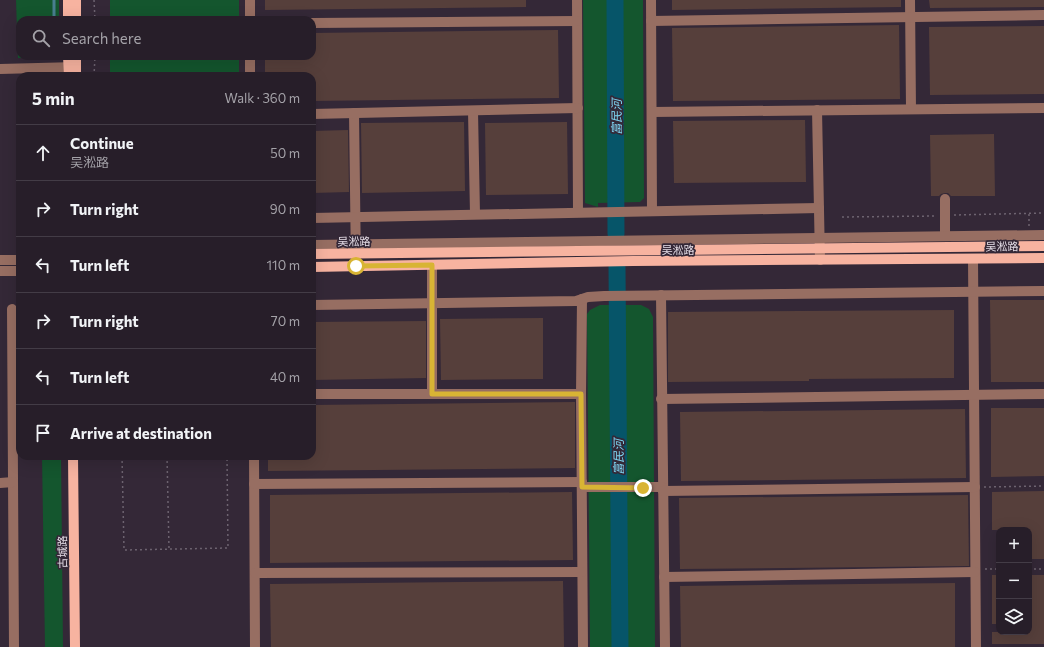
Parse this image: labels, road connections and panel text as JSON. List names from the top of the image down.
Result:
{
  "streets": {
    "main road": ["吴淞路", "古城路"]
  },
  "water": ["富民河"],
  "page": {
    "search": "Search here",
    "heading": ["5 min", "Walk · 360 m"],
    "list": [
      ["Continue", "吴淞路", "50 m"],
      ["Turn right", "90 m"],
      ["Turn left", "110 m"],
      ["Turn right", "70 m"],
      ["Turn left", "40 m"],
      "Arrive at destination"
    ],
    "map_buttons": ["+", "−"]
  }
}
